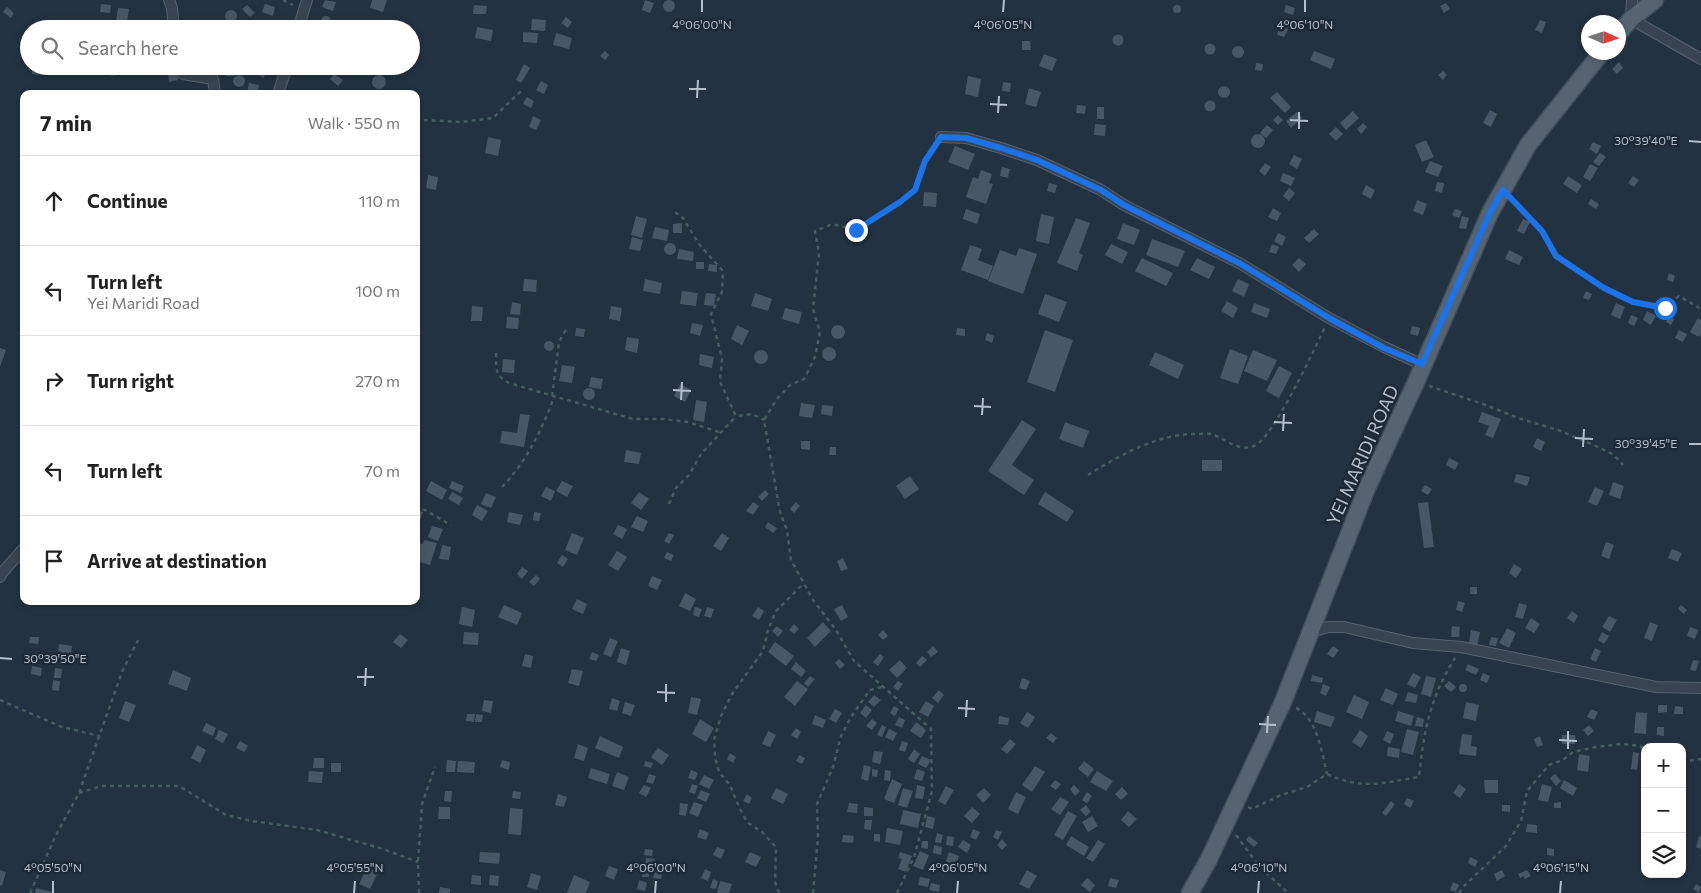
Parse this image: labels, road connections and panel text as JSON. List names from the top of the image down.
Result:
{
  "streets": {
    "main road": ["YEI MARIDI ROAD"]
  },
  "north": "right",
  "page": {
    "search": "Search here",
    "heading": ["7 min", "Walk · 550 m"],
    "list": [
      ["Continue", "110 m"],
      ["Turn left", "Yei Maridi Road", "100 m"],
      ["Turn right", "270 m"],
      ["Turn left", "70 m"],
      "Arrive at destination"
    ],
    "map_buttons": ["+", "−"]
  },
  "coordinates": [
    "4°06'00\"N",
    "4°06'05\"N",
    "4°06'10\"N",
    "30°39'40\"E",
    "30°39'45\"E",
    "30°39'50\"E",
    "4°05'50\"N",
    "4°05'55\"N",
    "4°06'15\"N"
  ]
}
